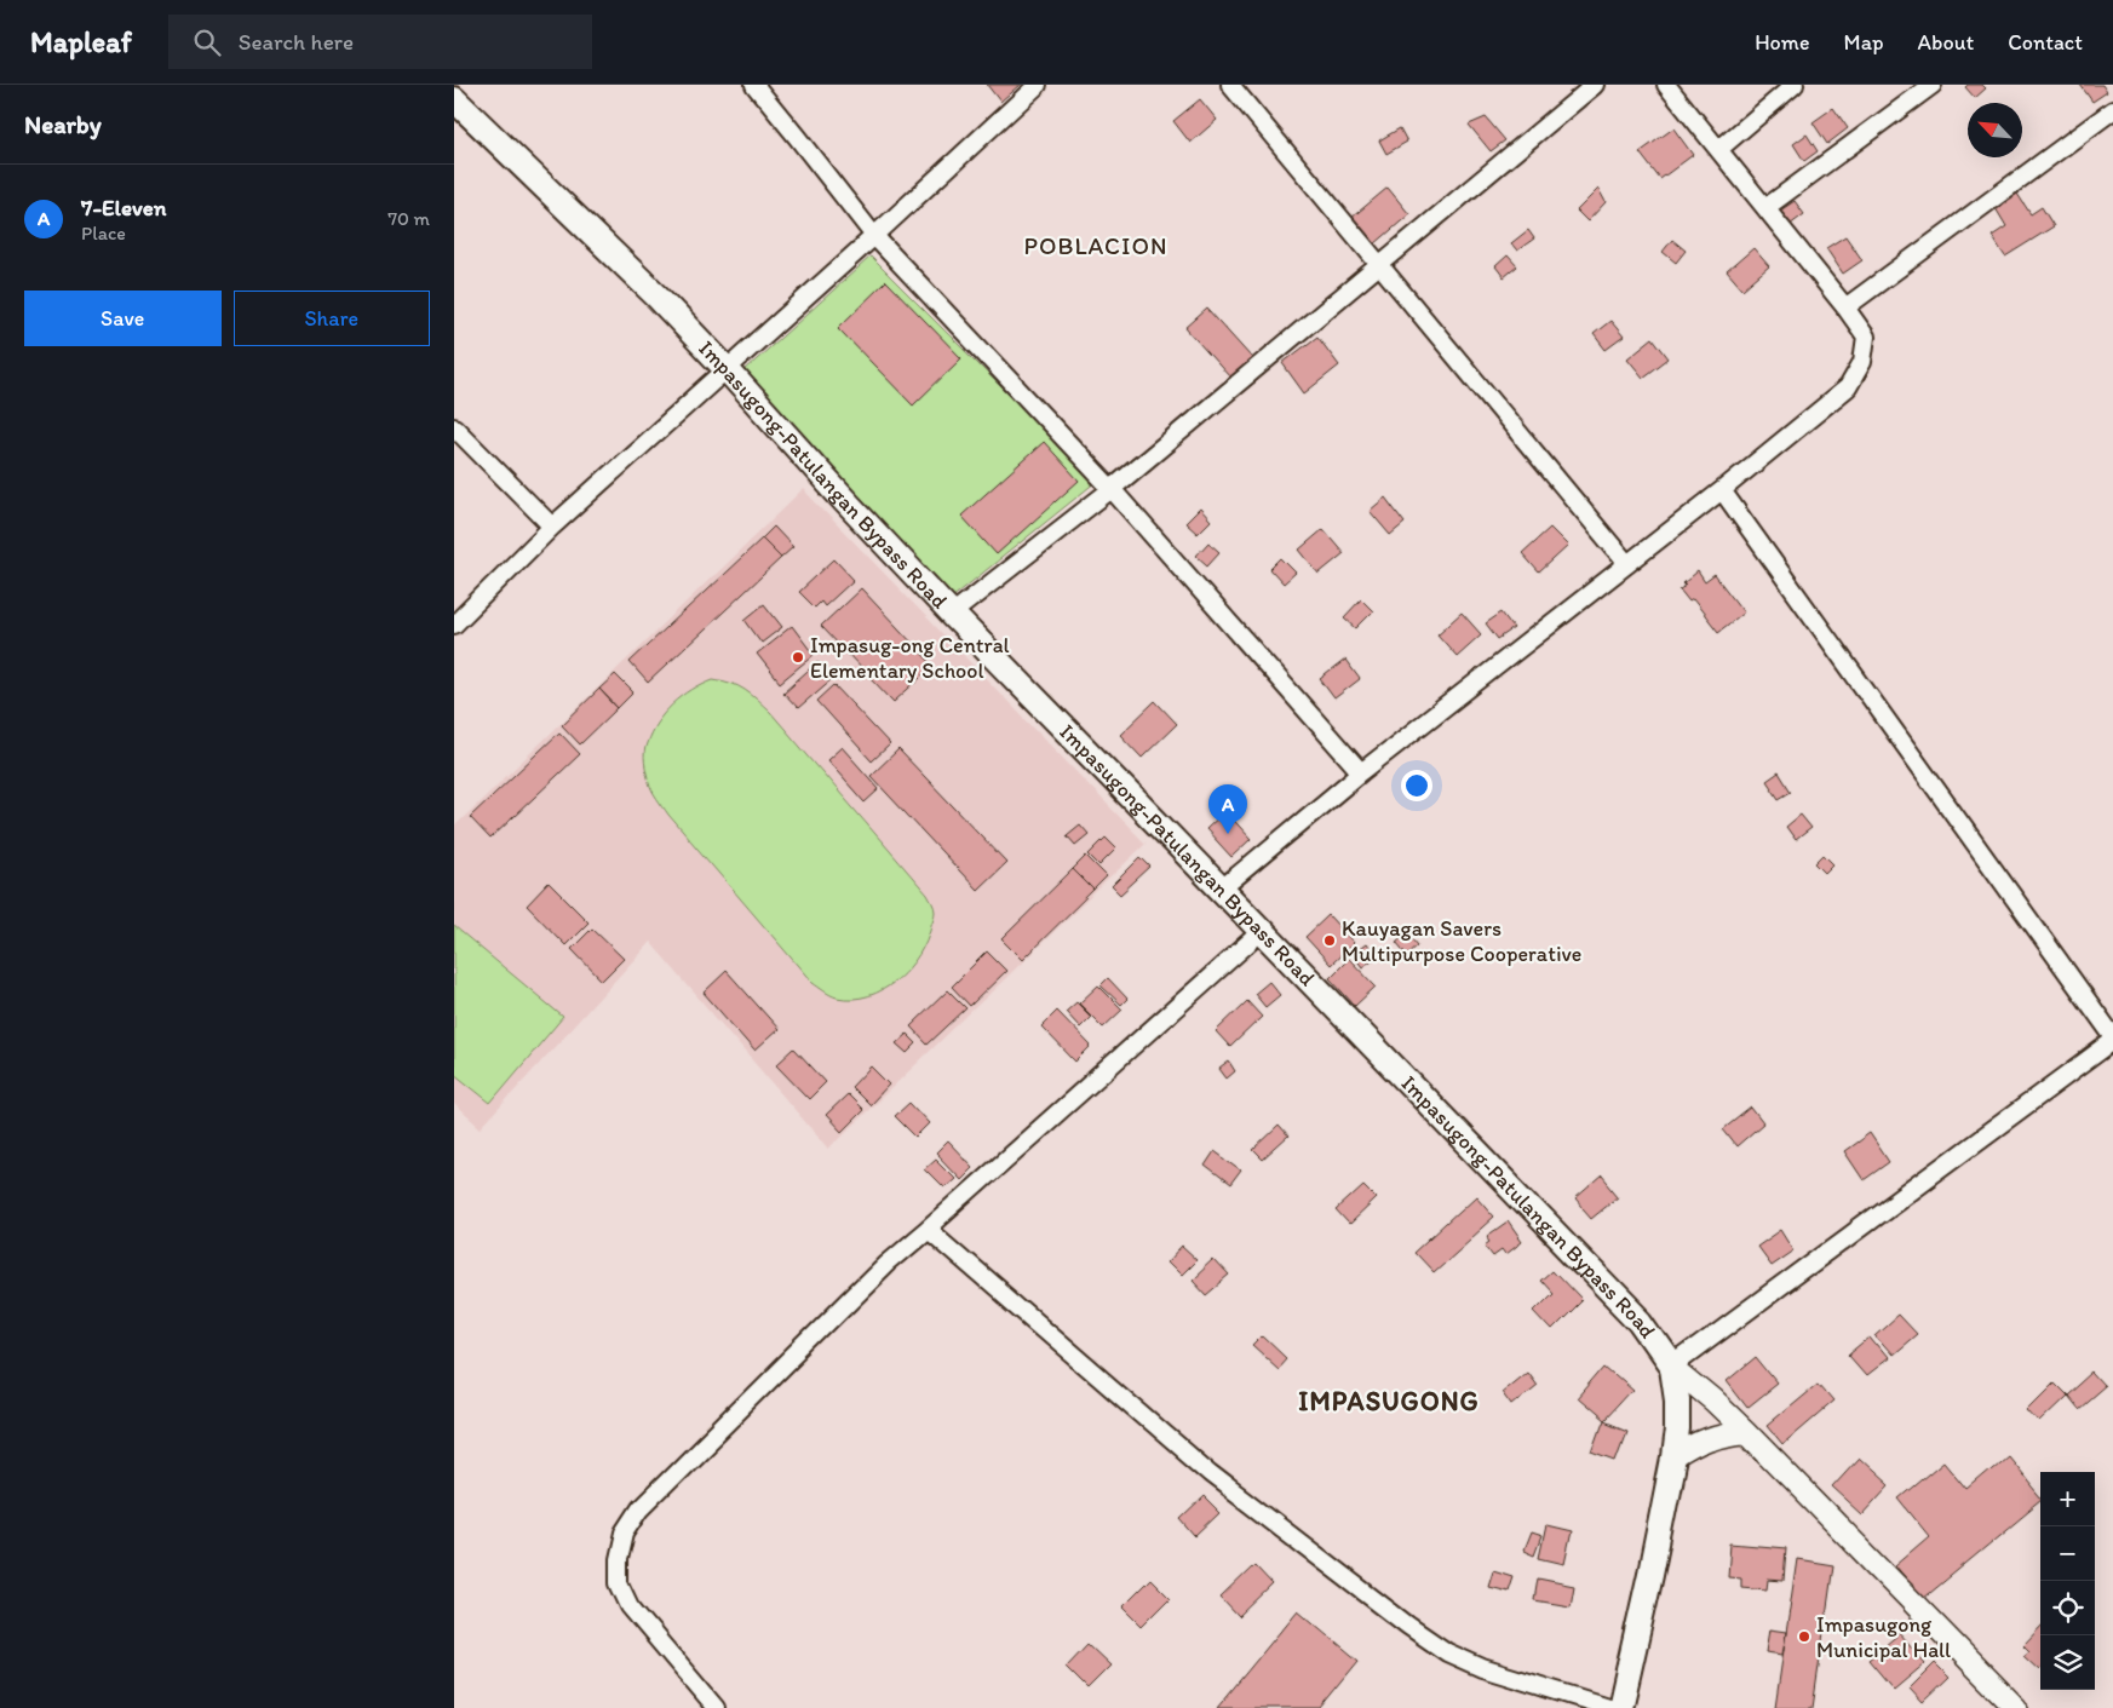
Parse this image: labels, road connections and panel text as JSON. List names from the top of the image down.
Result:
{
  "streets": {
    "main road": ["Impasugong-Patulangan Bypass Road"]
  },
  "districts": ["POBLACION", "IMPASUGONG"],
  "places": ["Impasug-ong Central Elementary School", "Kauyagan Savers Multipurpose Cooperative", "Impasugong Municipal Hall"],
  "north": "top left",
  "page": {
    "header": "Mapleaf",
    "search": "Search here",
    "nav": [
      "Home",
      "Map",
      "About",
      "Contact"
    ],
    "heading": "Nearby",
    "list": [
      {
        "mark": "A",
        "name": "7-Eleven",
        "note": "Place",
        "value": "70 m"
      }
    ],
    "buttons": ["Save", "Share"],
    "pins": "A",
    "map_buttons": ["+", "−"]
  }
}
